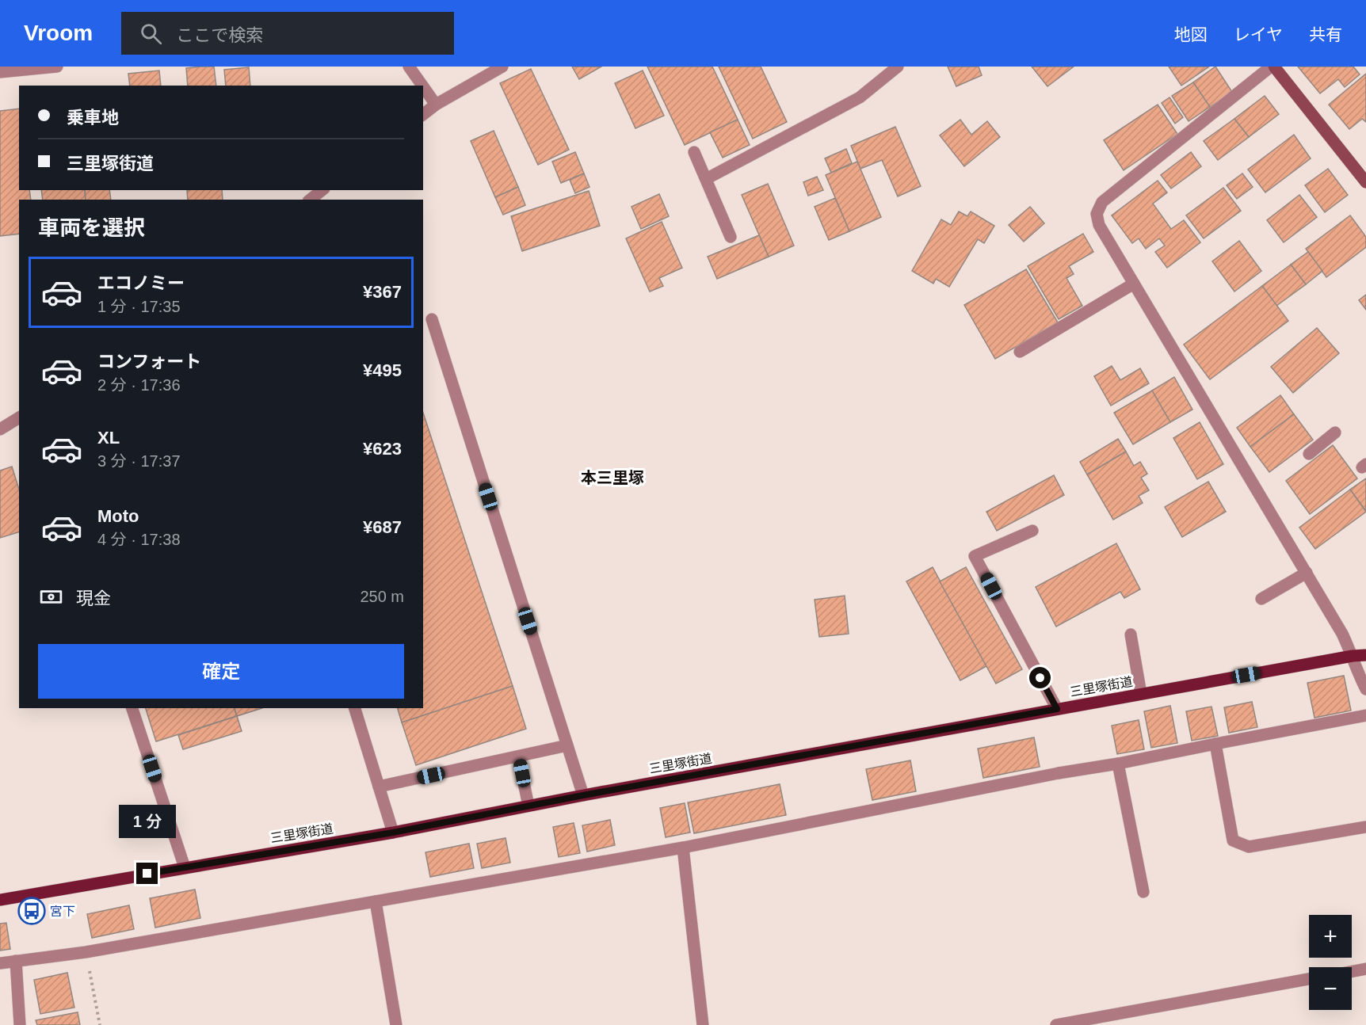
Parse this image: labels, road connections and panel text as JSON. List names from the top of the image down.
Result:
{
  "streets": {
    "main road": ["三里塚街道"]
  },
  "districts": ["本三里塚"],
  "places": {
    "bus stop": ["宮下"]
  },
  "page": {
    "header": "Vroom",
    "search": "ここで検索",
    "nav": ["地図", "レイヤ", "共有"],
    "banner": ["乗車地", "三里塚街道"],
    "heading": "車両を選択",
    "list": [
      {
        "name": "エコノミー",
        "note": "1 分 · 17:35",
        "value": "¥367"
      },
      {
        "name": "コンフォート",
        "note": "2 分 · 17:36",
        "value": "¥495"
      },
      {
        "name": "XL",
        "note": "3 分 · 17:37",
        "value": "¥623"
      },
      {
        "name": "Moto",
        "note": "4 分 · 17:38",
        "value": "¥687"
      }
    ],
    "pay": ["現金", "250 m"],
    "buttons": "確定",
    "bubble": "1 分",
    "map_buttons": ["+", "−"]
  }
}
